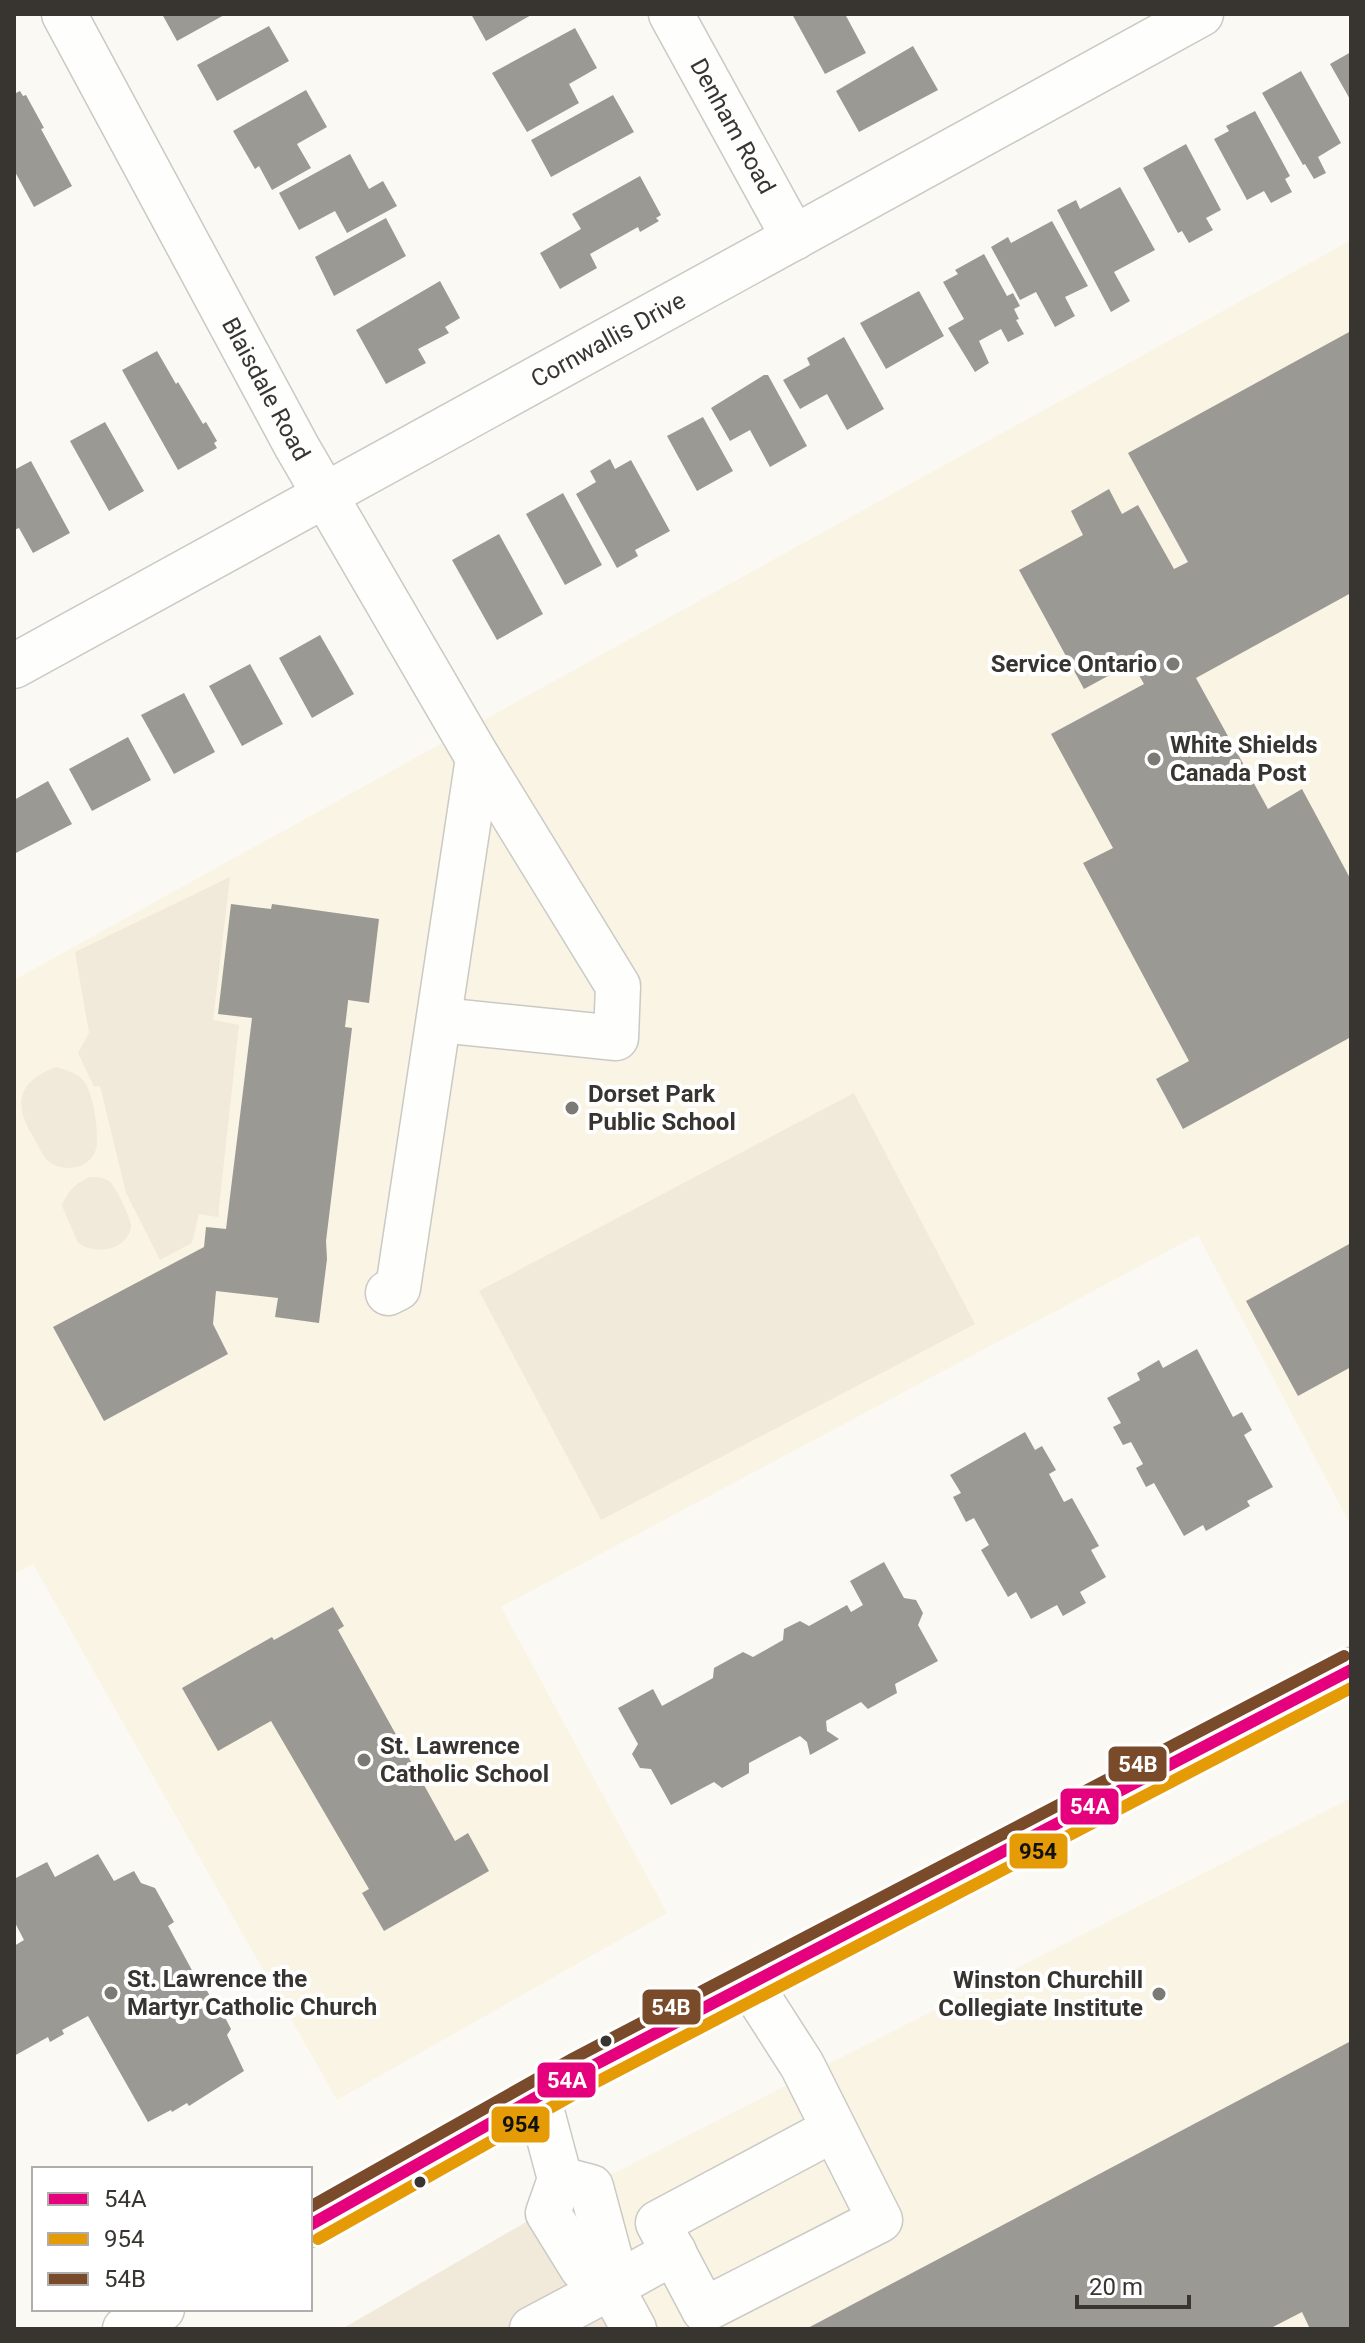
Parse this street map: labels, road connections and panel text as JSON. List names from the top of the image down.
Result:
{
  "streets": {
    "street": ["Denham Road", "Cornwallis Drive", "Blaisdale Road"]
  },
  "crossings": [
    ["Denham Road", "Cornwallis Drive"],
    ["Cornwallis Drive", "Blaisdale Road"]
  ],
  "places": [
    "Service Ontario",
    "White Shields Canada Post",
    "Dorset Park Public School",
    "St. Lawrence Catholic School",
    "St. Lawrence the Martyr Catholic Church",
    "Winston Churchill Collegiate Institute"
  ],
  "lines": ["transit line 54B", "transit line 54A", "transit line 954"],
  "legend": ["54A", "954", "54B"],
  "scale_bar": "20 m"
}
